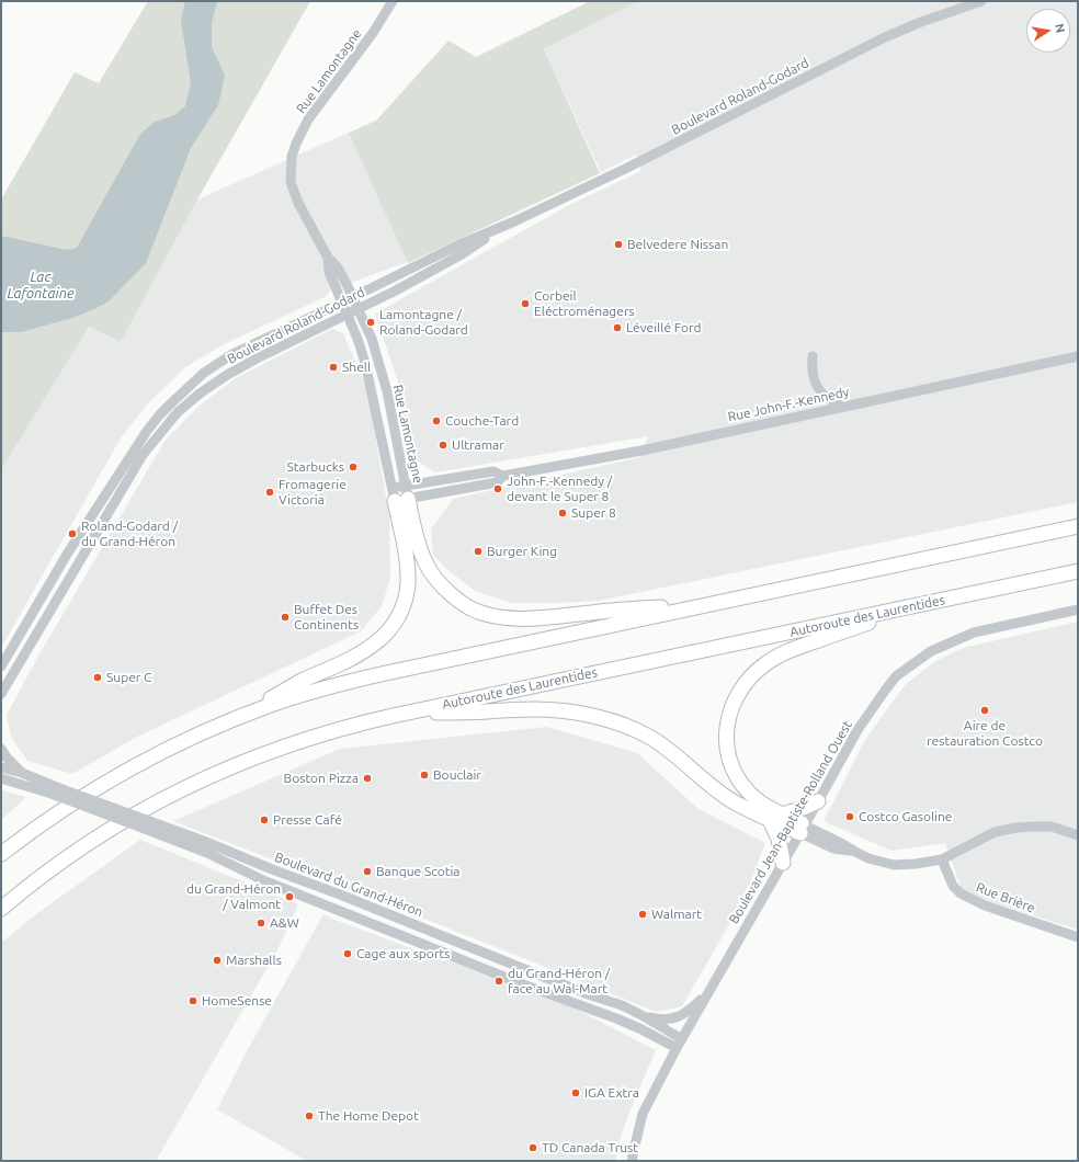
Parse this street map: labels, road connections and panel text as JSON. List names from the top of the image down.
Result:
{
  "streets": {
    "highway": ["Autoroute des Laurentides"],
    "street": [
      "Rue Lamontagne",
      "Boulevard Roland-Godard",
      "Rue John-F.-Kennedy",
      "Boulevard Jean-Baptiste-Rolland Ouest",
      "Boulevard du Grand-Héron",
      "Rue Brière"
    ]
  },
  "crossings": [
    ["Rue Lamontagne", "Boulevard Roland-Godard"],
    ["Rue Lamontagne", "Rue John-F.-Kennedy"],
    ["Boulevard Jean-Baptiste-Rolland Ouest", "Boulevard du Grand-Héron"]
  ],
  "water": ["Lac Lafontaine"],
  "places": [
    "Belvedere Nissan",
    "Corbeil Eléctroménagers",
    "Lamontagne / Roland-Godard",
    "Léveillé Ford",
    "Shell",
    "Couche-Tard",
    "Ultramar",
    "Starbucks",
    "John-F.-Kennedy / devant le Super 8",
    "Fromagerie Victoria",
    "Super 8",
    "Roland-Godard / du Grand-Héron",
    "Burger King",
    "Buffet Des Continents",
    "Super C",
    "Aire de restauration Costco",
    "Bouclair",
    "Boston Pizza",
    "Costco Gasoline",
    "Presse Café",
    "Banque Scotia",
    "du Grand-Héron / Valmont",
    "Walmart",
    "A&W",
    "Cage aux sports",
    "Marshalls",
    "du Grand-Héron / face au Wal-Mart",
    "HomeSense",
    "IGA Extra",
    "The Home Depot",
    "TD Canada Trust"
  ],
  "north": "right"
}
